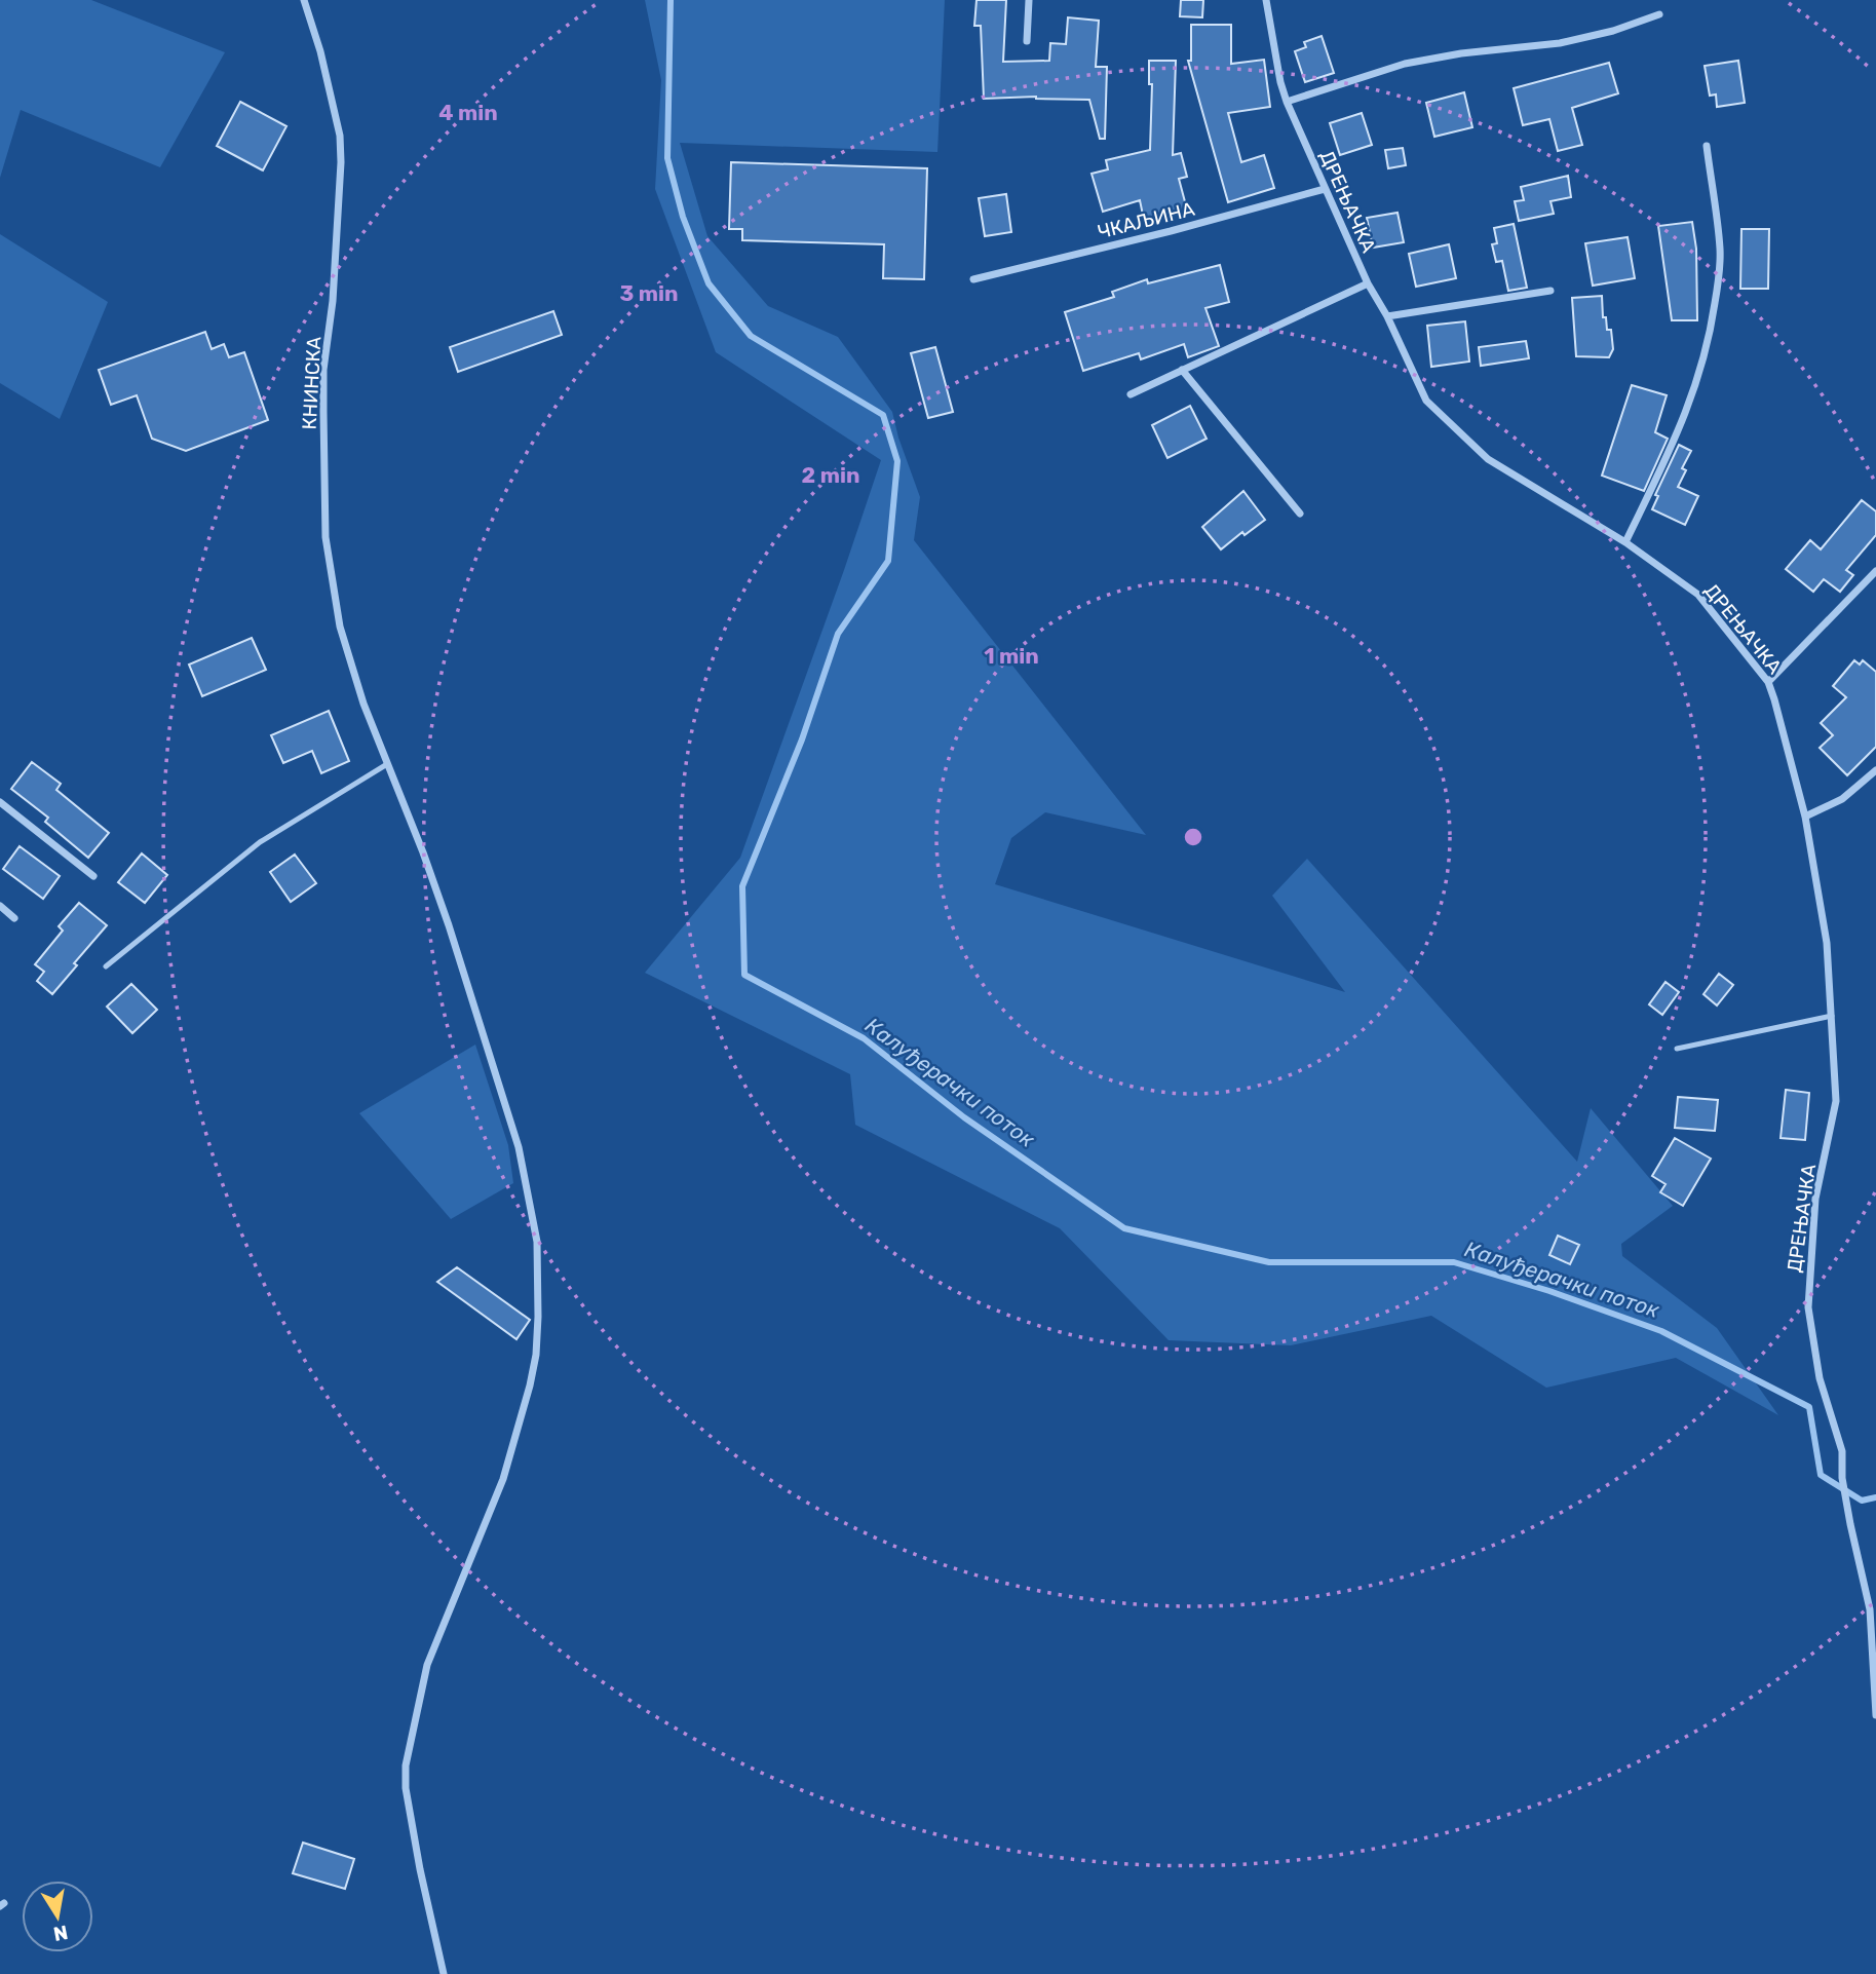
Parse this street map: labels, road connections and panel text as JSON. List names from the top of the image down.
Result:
{
  "streets": {
    "street": ["ДРЕЊАЧКА", "ЧКАЉИНА", "КНИНСКА"]
  },
  "crossings": [
    ["ДРЕЊАЧКА", "ЧКАЉИНА"]
  ],
  "water": ["Калуђерачки поток"],
  "north": "bottom",
  "rings": [
    "4 min",
    "3 min",
    "2 min",
    "1 min"
  ]
}
